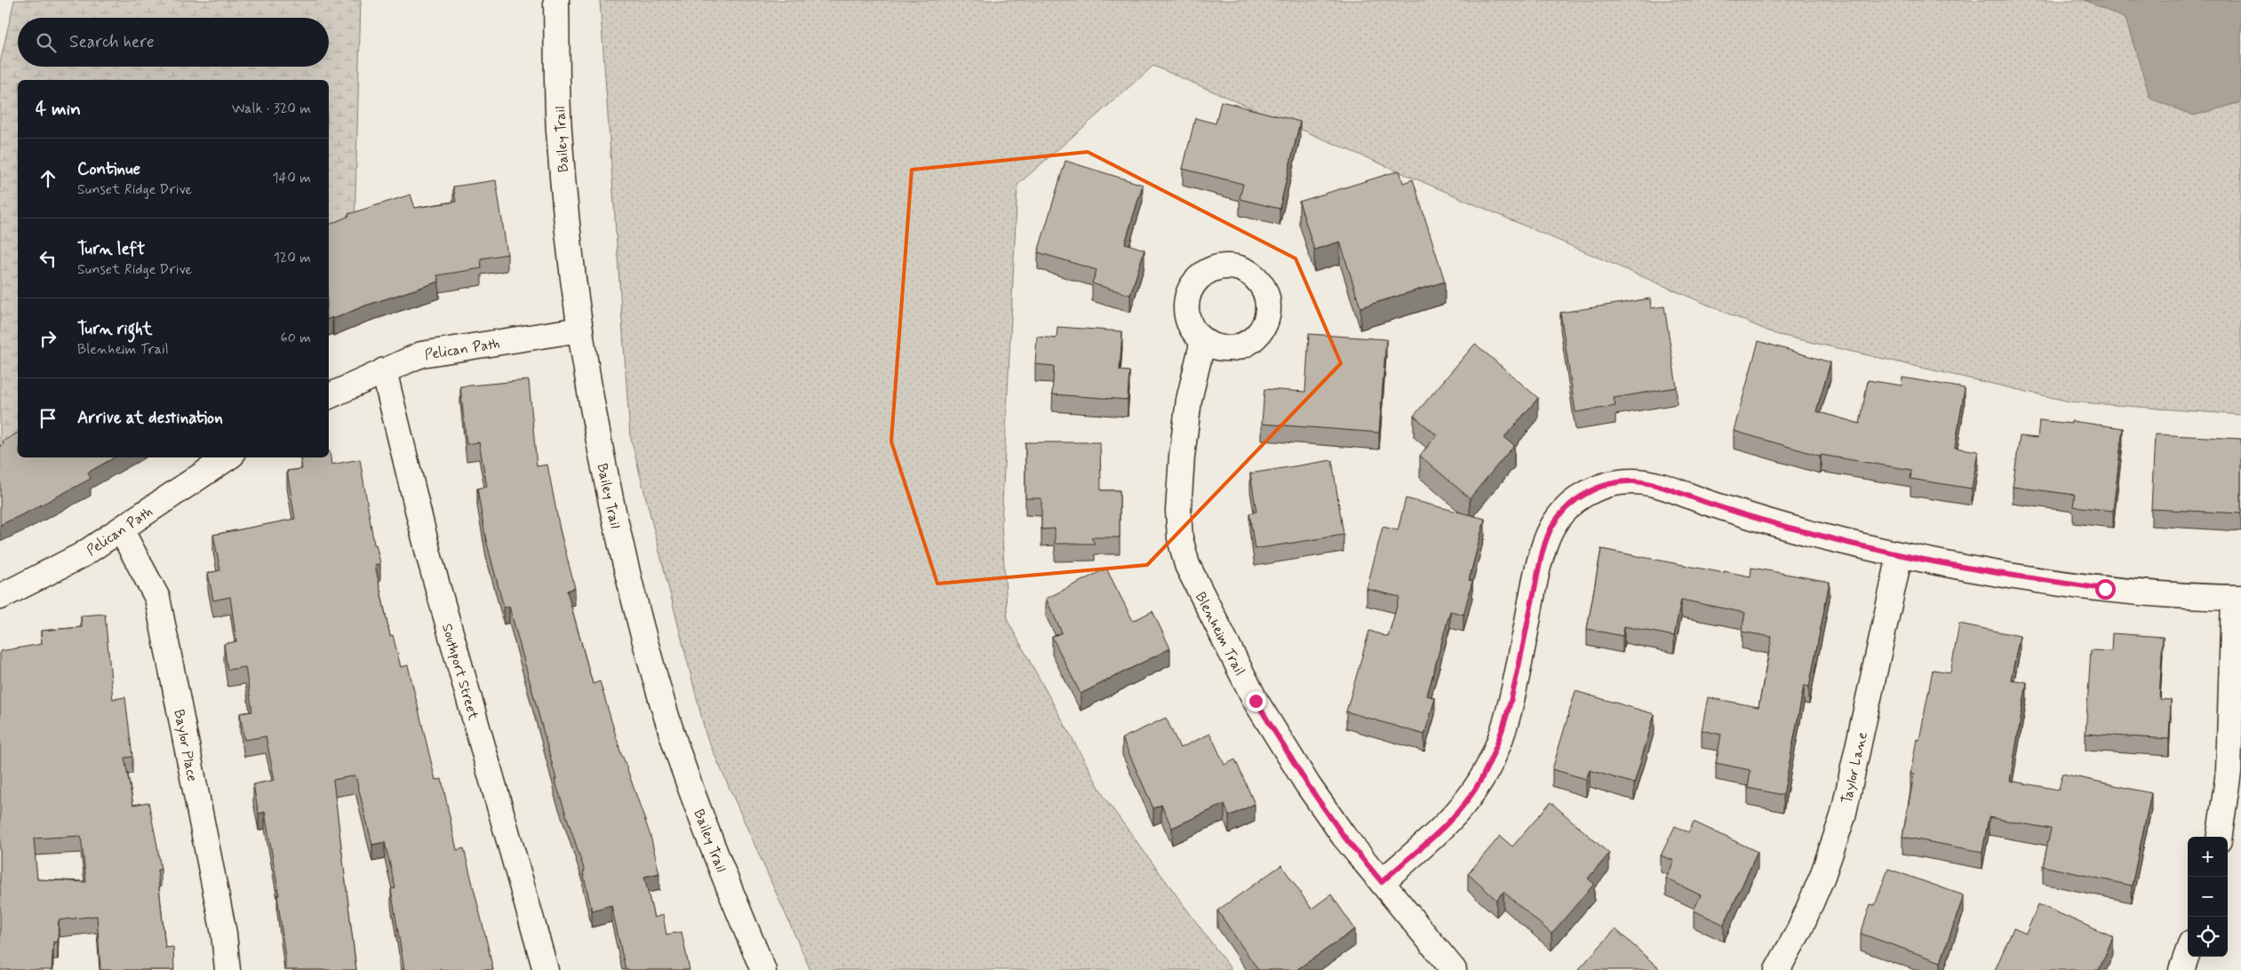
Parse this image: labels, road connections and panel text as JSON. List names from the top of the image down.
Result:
{
  "streets": {
    "street": [
      "Bailey Trail",
      "Pelican Path",
      "Blenheim Trail",
      "Southport Street",
      "Baylor Place",
      "Taylor Lane"
    ]
  },
  "crossings": [
    ["Bailey Trail", "Pelican Path"],
    ["Pelican Path", "Southport Street"],
    ["Pelican Path", "Baylor Place"]
  ],
  "page": {
    "search": "Search here",
    "heading": ["4 min", "Walk · 320 m"],
    "list": [
      ["Continue", "Sunset Ridge Drive", "140 m"],
      ["Turn left", "Sunset Ridge Drive", "120 m"],
      ["Turn right", "Blenheim Trail", "60 m"],
      "Arrive at destination"
    ],
    "map_buttons": ["+", "−"]
  }
}
